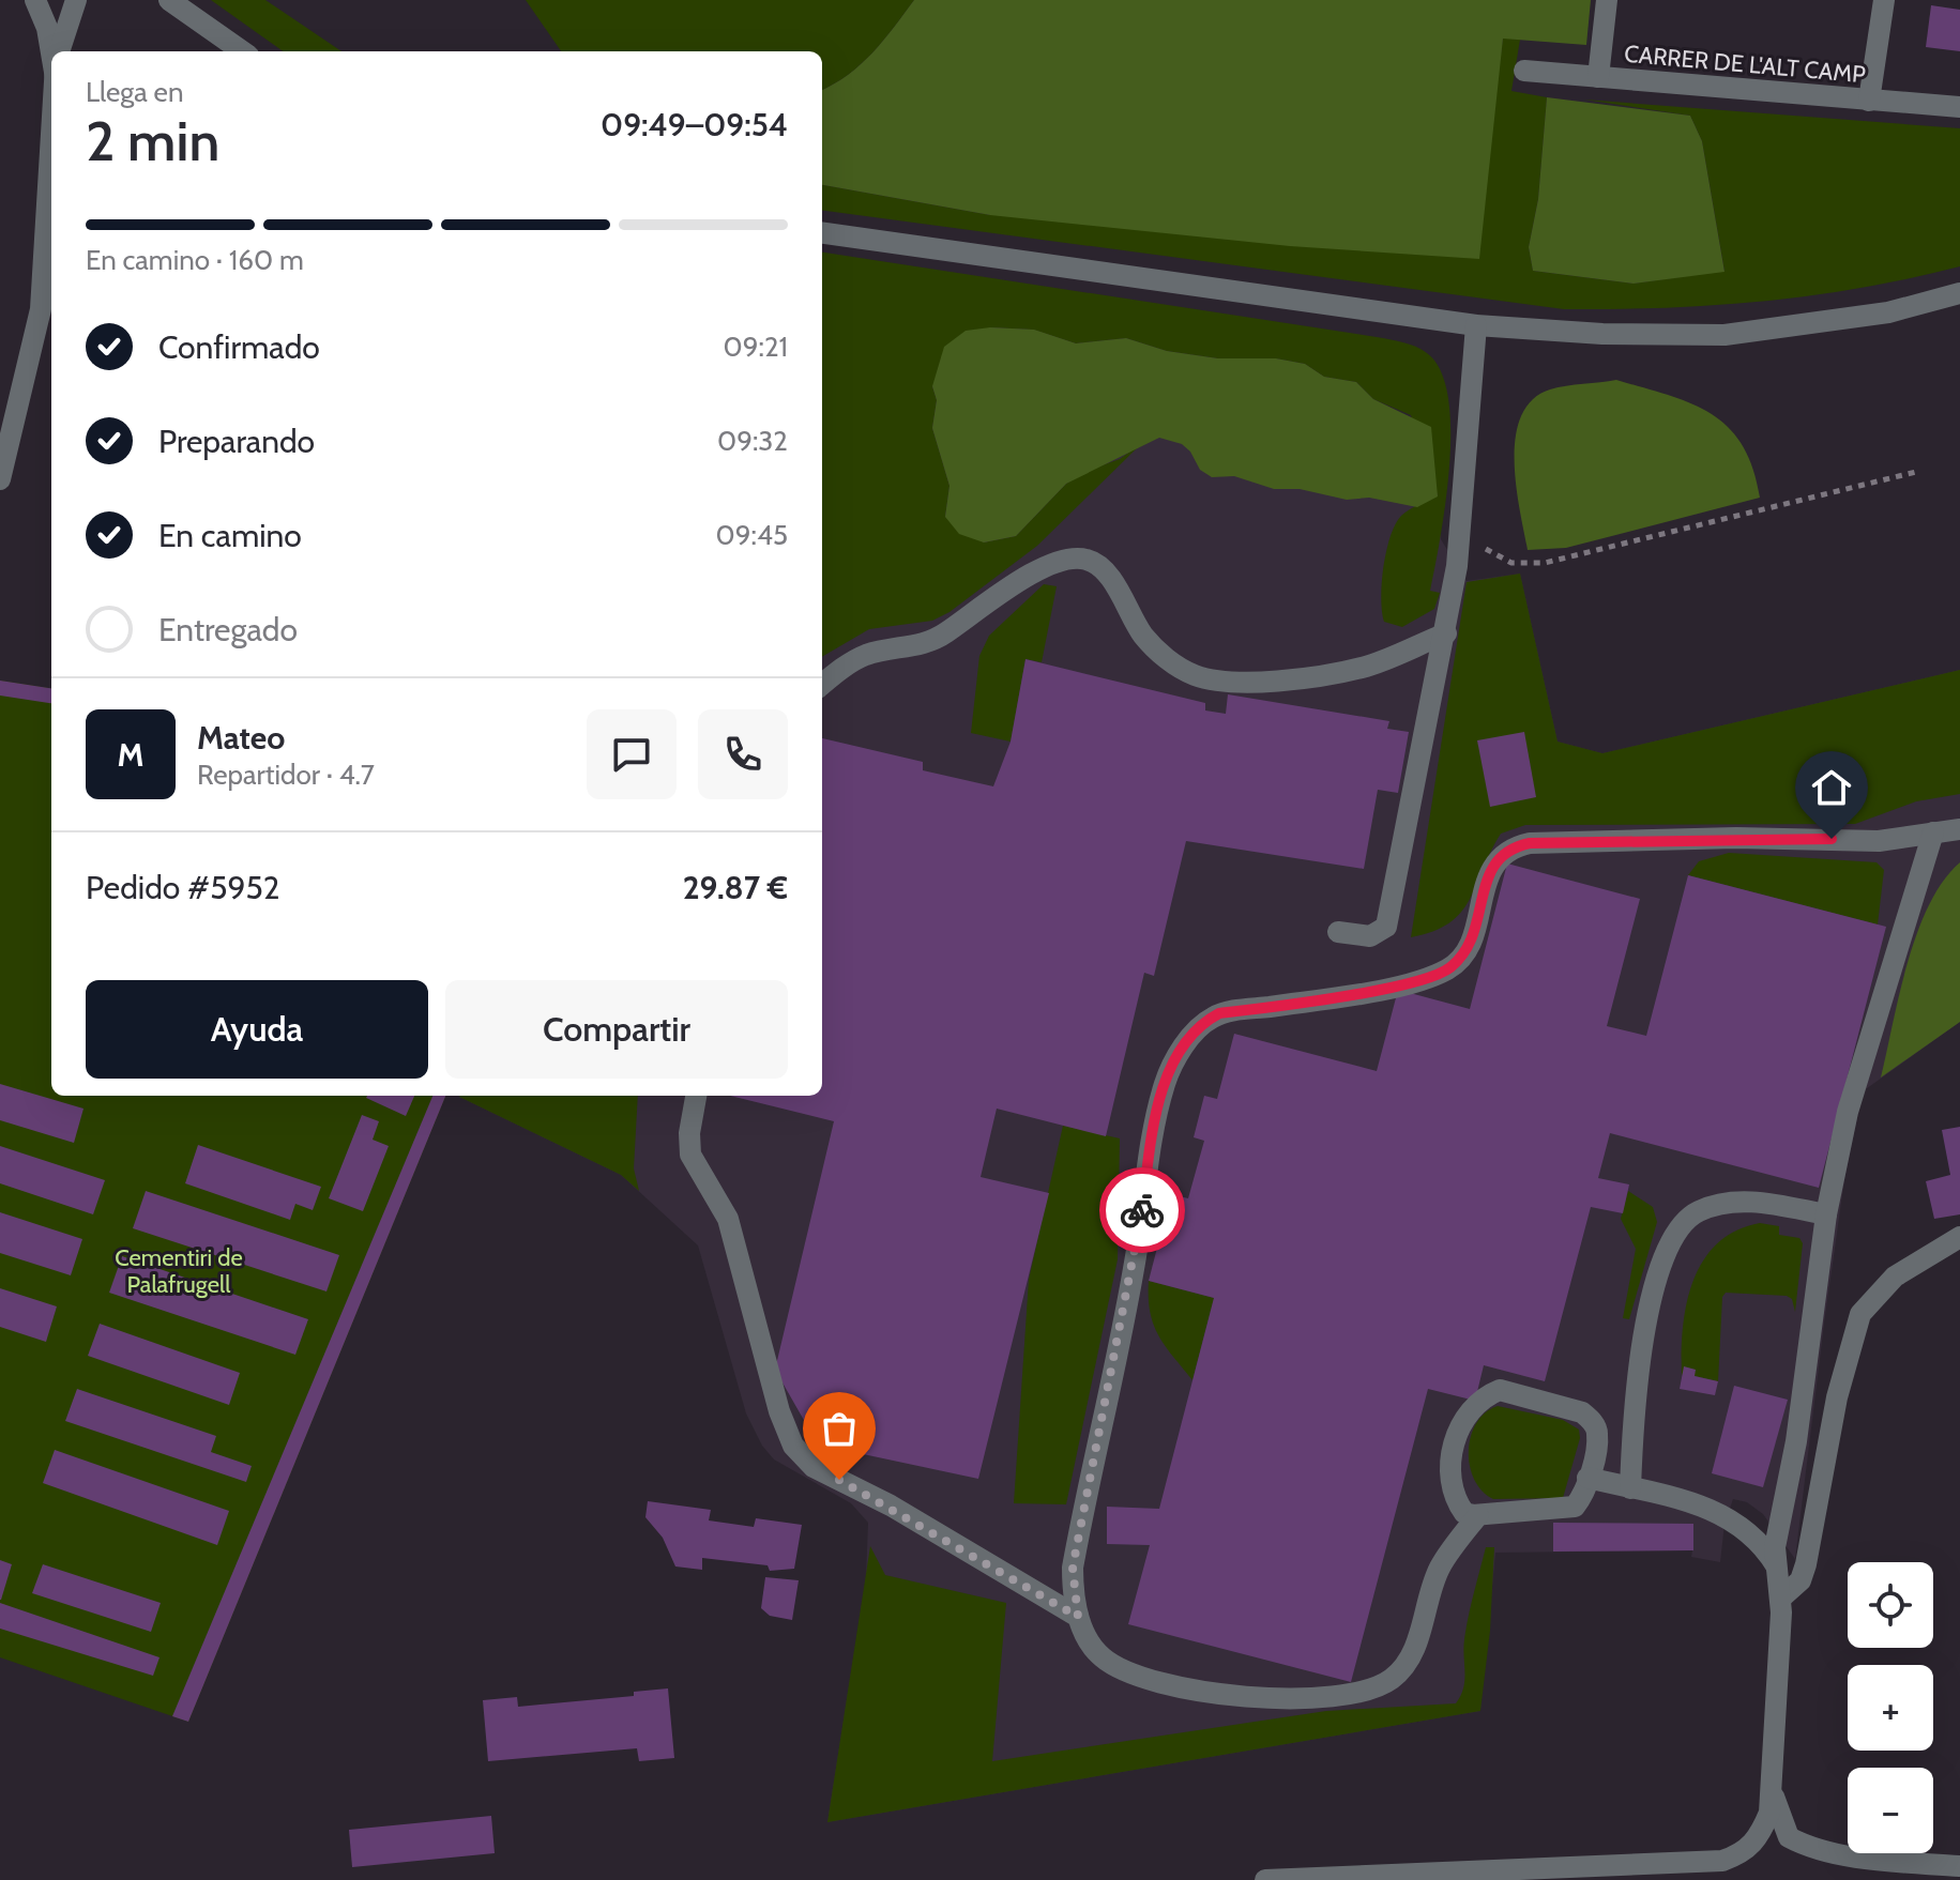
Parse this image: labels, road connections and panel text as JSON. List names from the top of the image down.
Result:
{
  "streets": {
    "street": ["CARRER DE L'ALT CAMP"]
  },
  "parks": ["Cementiri de Palafrugell"],
  "page": {
    "heading": ["2 min", "Llega en", "09:49–09:54"],
    "panel": [
      "Mateo",
      "Repartidor · 4.7",
      "Pedido #5952",
      "29.87 €"
    ],
    "bar": "En camino · 160 m",
    "list": [
      ["Confirmado", "09:21"],
      ["Preparando", "09:32"],
      ["En camino", "09:45"],
      "Entregado"
    ],
    "round": "M",
    "buttons": ["Ayuda", "Compartir"],
    "map_buttons": ["+", "−"]
  }
}
